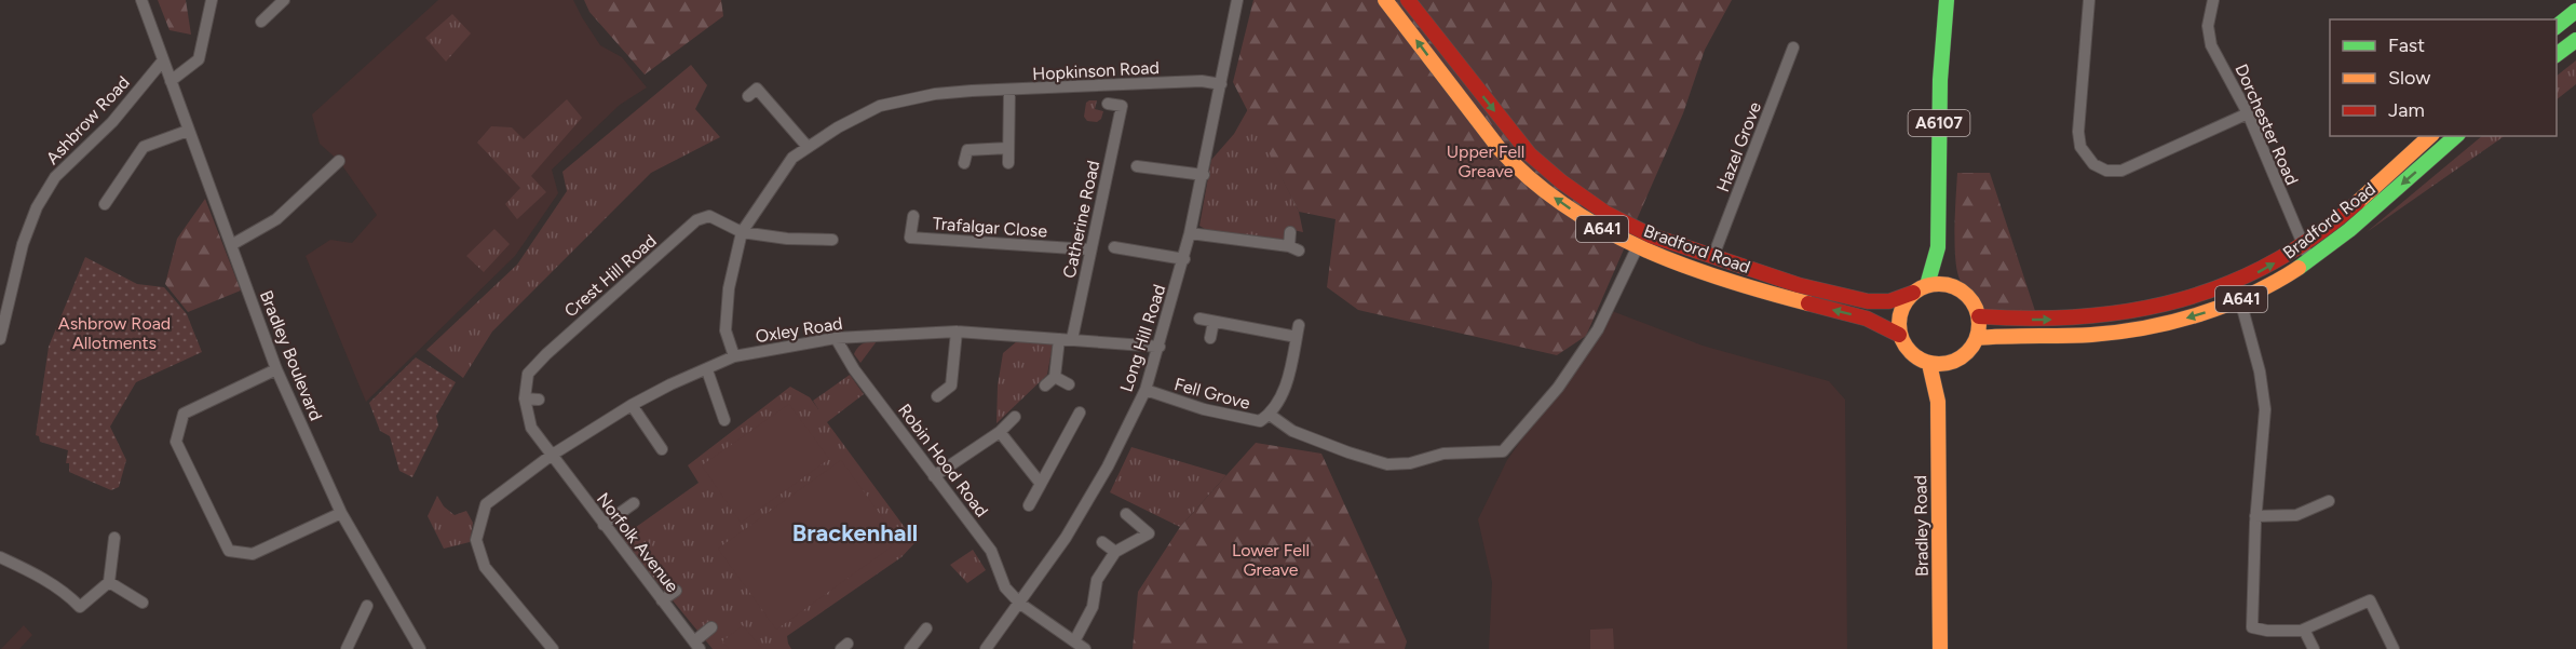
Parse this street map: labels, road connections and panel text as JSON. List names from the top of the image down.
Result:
{
  "streets": {
    "main road": [
      "A6107",
      "Bradford Road",
      "A641",
      "Bradley Road"
    ],
    "street": [
      "Hopkinson Road",
      "Ashbrow Road",
      "Dorchester Road",
      "Hazel Grove",
      "Catherine Road",
      "Trafalgar Close",
      "Crest Hill Road",
      "Oxley Road",
      "Long Hill Road",
      "Bradley Boulevard",
      "Fell Grove",
      "Robin Hood Road",
      "Norfolk Avenue"
    ]
  },
  "crossings": [
    ["Hopkinson Road", "Catherine Road"],
    ["Hopkinson Road", "Crest Hill Road"],
    ["Hopkinson Road", "Oxley Road"],
    ["Hopkinson Road", "Long Hill Road"],
    ["Ashbrow Road", "Bradley Boulevard"],
    ["A6107", "Bradford Road"],
    ["A6107", "A641"],
    ["A6107", "Bradley Road"],
    ["Dorchester Road", "Bradford Road"],
    ["Hazel Grove", "Bradford Road"],
    ["Catherine Road", "Trafalgar Close"],
    ["Catherine Road", "Oxley Road"],
    ["Bradford Road", "A641"],
    ["Bradford Road", "Fell Grove"],
    ["Bradford Road", "Bradley Road"],
    ["A641", "Bradley Road"],
    ["Crest Hill Road", "Oxley Road"],
    ["Crest Hill Road", "Norfolk Avenue"],
    ["Oxley Road", "Long Hill Road"],
    ["Oxley Road", "Robin Hood Road"],
    ["Oxley Road", "Norfolk Avenue"],
    ["Long Hill Road", "Fell Grove"],
    ["Long Hill Road", "Robin Hood Road"]
  ],
  "districts": ["Brackenhall"],
  "parks": ["Upper Fell Greave", "Ashbrow Road Allotments", "Lower Fell Greave"],
  "legend": ["Fast", "Slow", "Jam"]
}
